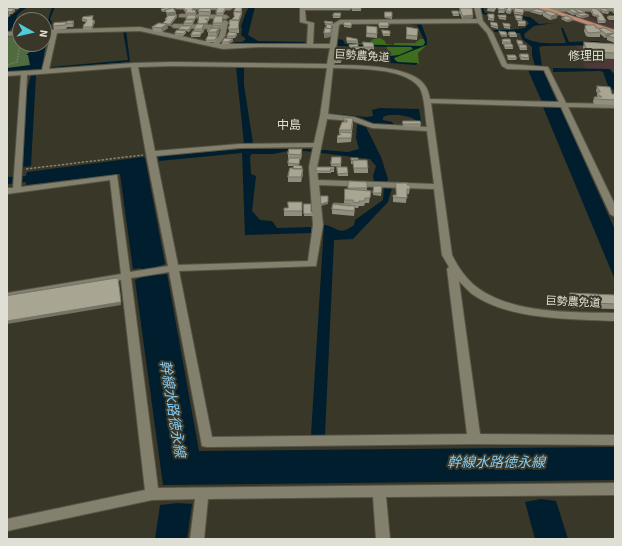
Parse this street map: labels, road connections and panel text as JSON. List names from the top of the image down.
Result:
{
  "streets": {
    "street": ["巨勢農免道"]
  },
  "districts": ["修理田", "中島"],
  "water": ["幹線水路徳永線"],
  "north": "right"
}
